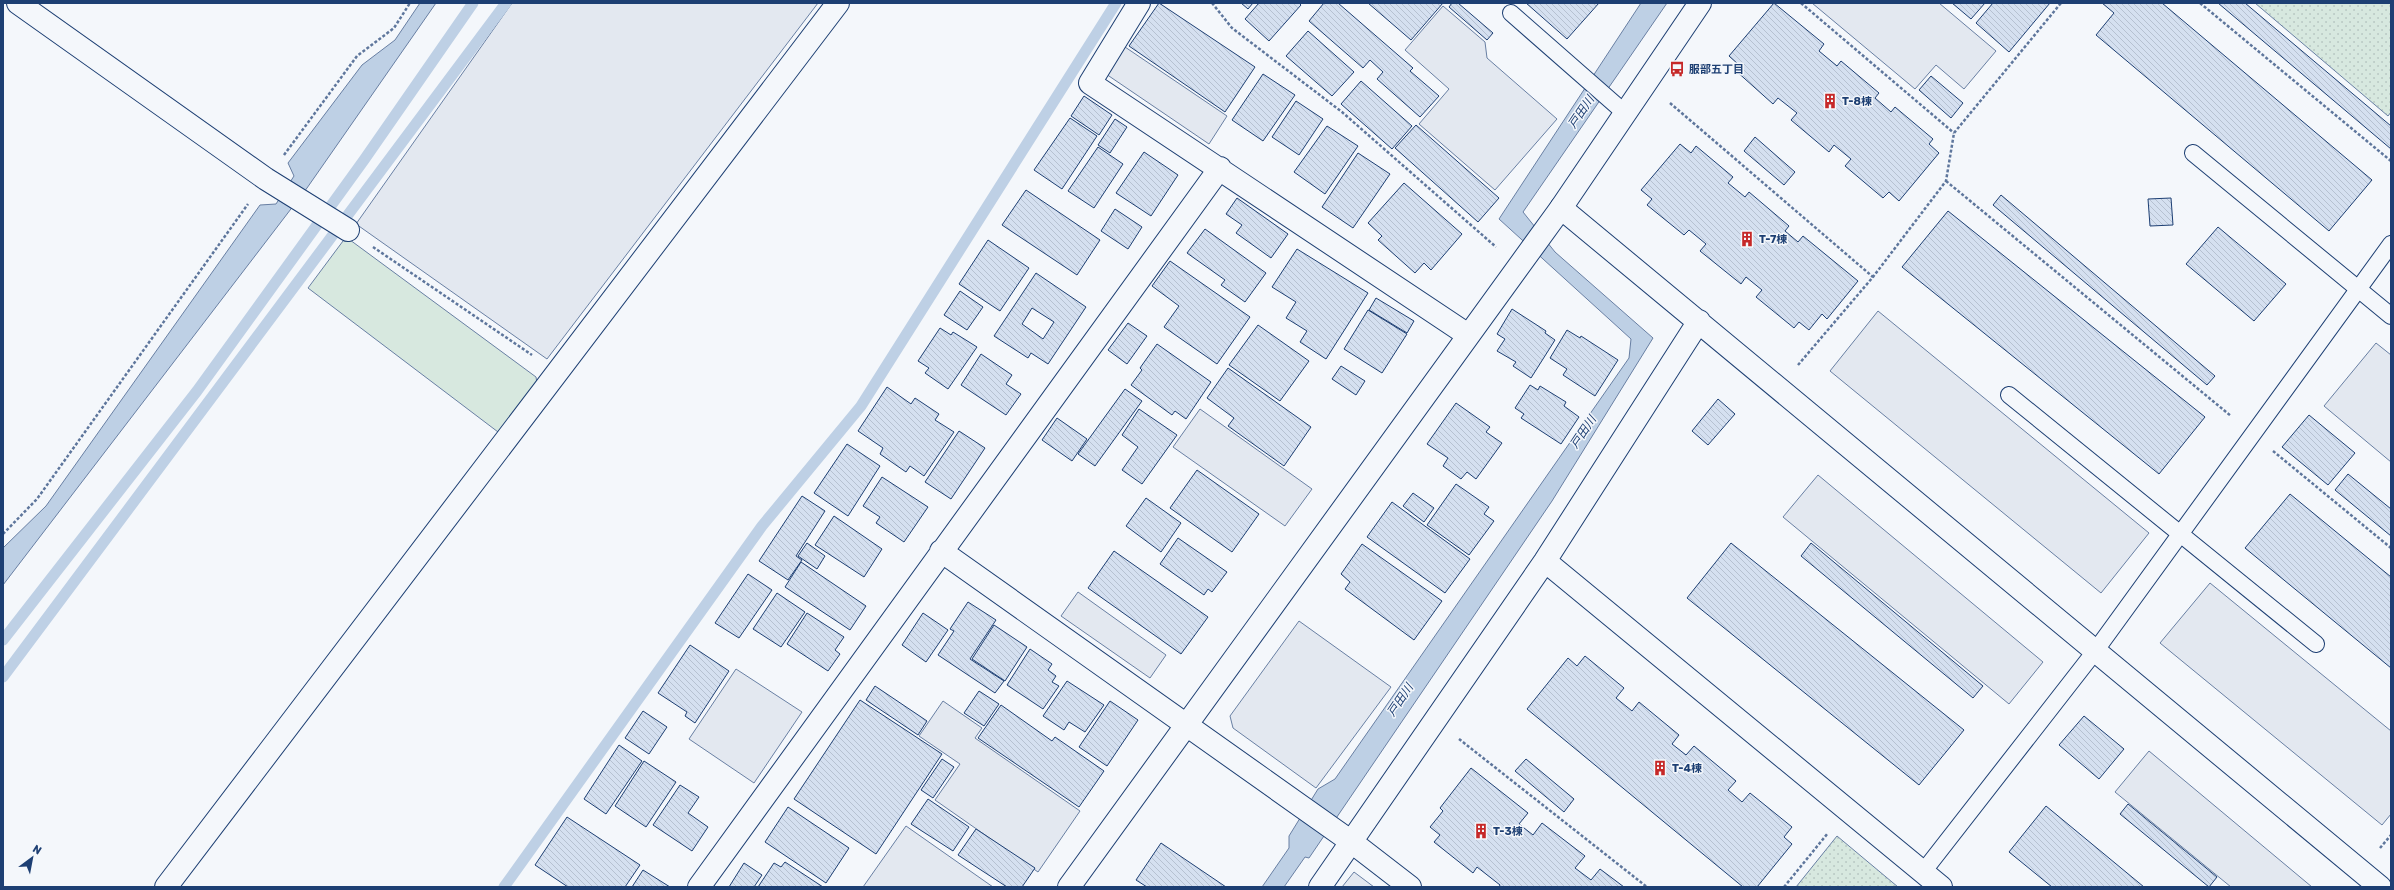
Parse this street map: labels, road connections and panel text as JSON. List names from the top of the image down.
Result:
{
  "water": ["戸田川"],
  "places": {
    "bus stop": ["服部五丁目"],
    "building": [
      "T-8棟",
      "T-7棟",
      "T-4棟",
      "T-3棟"
    ]
  },
  "north": "top right"
}
